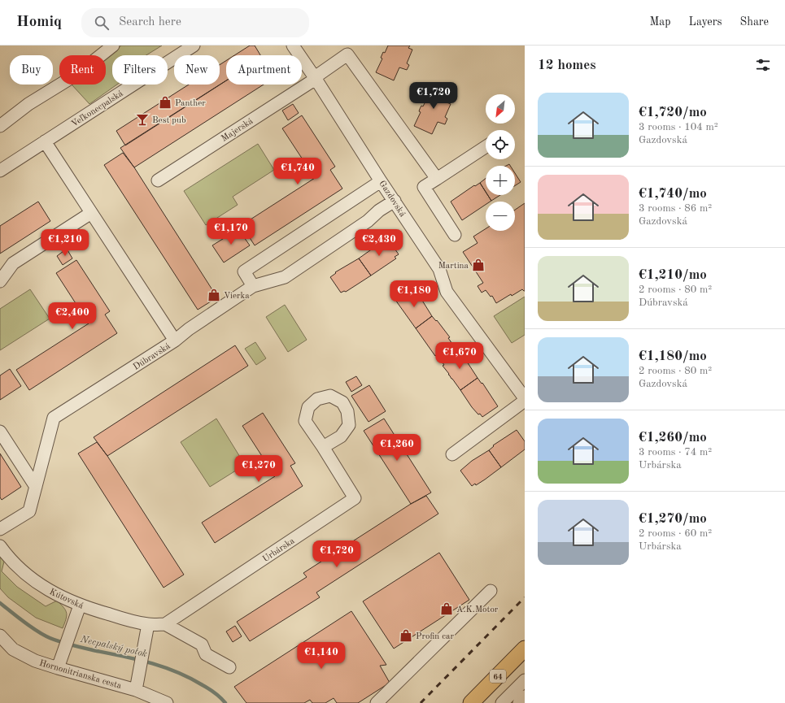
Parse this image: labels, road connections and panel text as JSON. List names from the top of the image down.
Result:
{
  "streets": {
    "main road": ["64"],
    "street": [
      "Veľkonecpalská",
      "Majerská",
      "Gazdovská",
      "Dúbravská",
      "Urbárska",
      "Kútovská",
      "Hornonitrianska cesta"
    ]
  },
  "crossings": [
    ["Veľkonecpalská", "Dúbravská"],
    ["Majerská", "Gazdovská"]
  ],
  "water": ["Necpalský potok"],
  "places": {
    "shop": [
      "Panther",
      "Martina",
      "Vierka",
      "A.K.Motor",
      "Profin car"
    ],
    "bar": ["Best pub"]
  },
  "north": "bottom left",
  "page": {
    "header": "Homiq",
    "search": "Search here",
    "nav": ["Map", "Layers", "Share"],
    "heading": "12 homes",
    "chip": [
      "Buy",
      "Rent",
      "Filters",
      "New",
      "Apartment"
    ],
    "price": [
      "€1,720",
      "€1,740",
      "€1,170",
      "€1,210",
      "€2,430",
      "€1,180",
      "€2,400",
      "€1,670",
      "€1,260",
      "€1,270",
      "€1,720",
      "€1,140"
    ],
    "list": [
      {
        "name": "€1,720/mo",
        "note": "3 rooms · 104 m² · Gazdovská"
      },
      {
        "name": "€1,740/mo",
        "note": "3 rooms · 86 m² · Gazdovská"
      },
      {
        "name": "€1,210/mo",
        "note": "2 rooms · 80 m² · Dúbravská"
      },
      {
        "name": "€1,180/mo",
        "note": "2 rooms · 80 m² · Gazdovská"
      },
      {
        "name": "€1,260/mo",
        "note": "3 rooms · 74 m² · Urbárska"
      },
      {
        "name": "€1,270/mo",
        "note": "2 rooms · 60 m² · Urbárska"
      }
    ],
    "map_buttons": ["+", "−"]
  }
}
